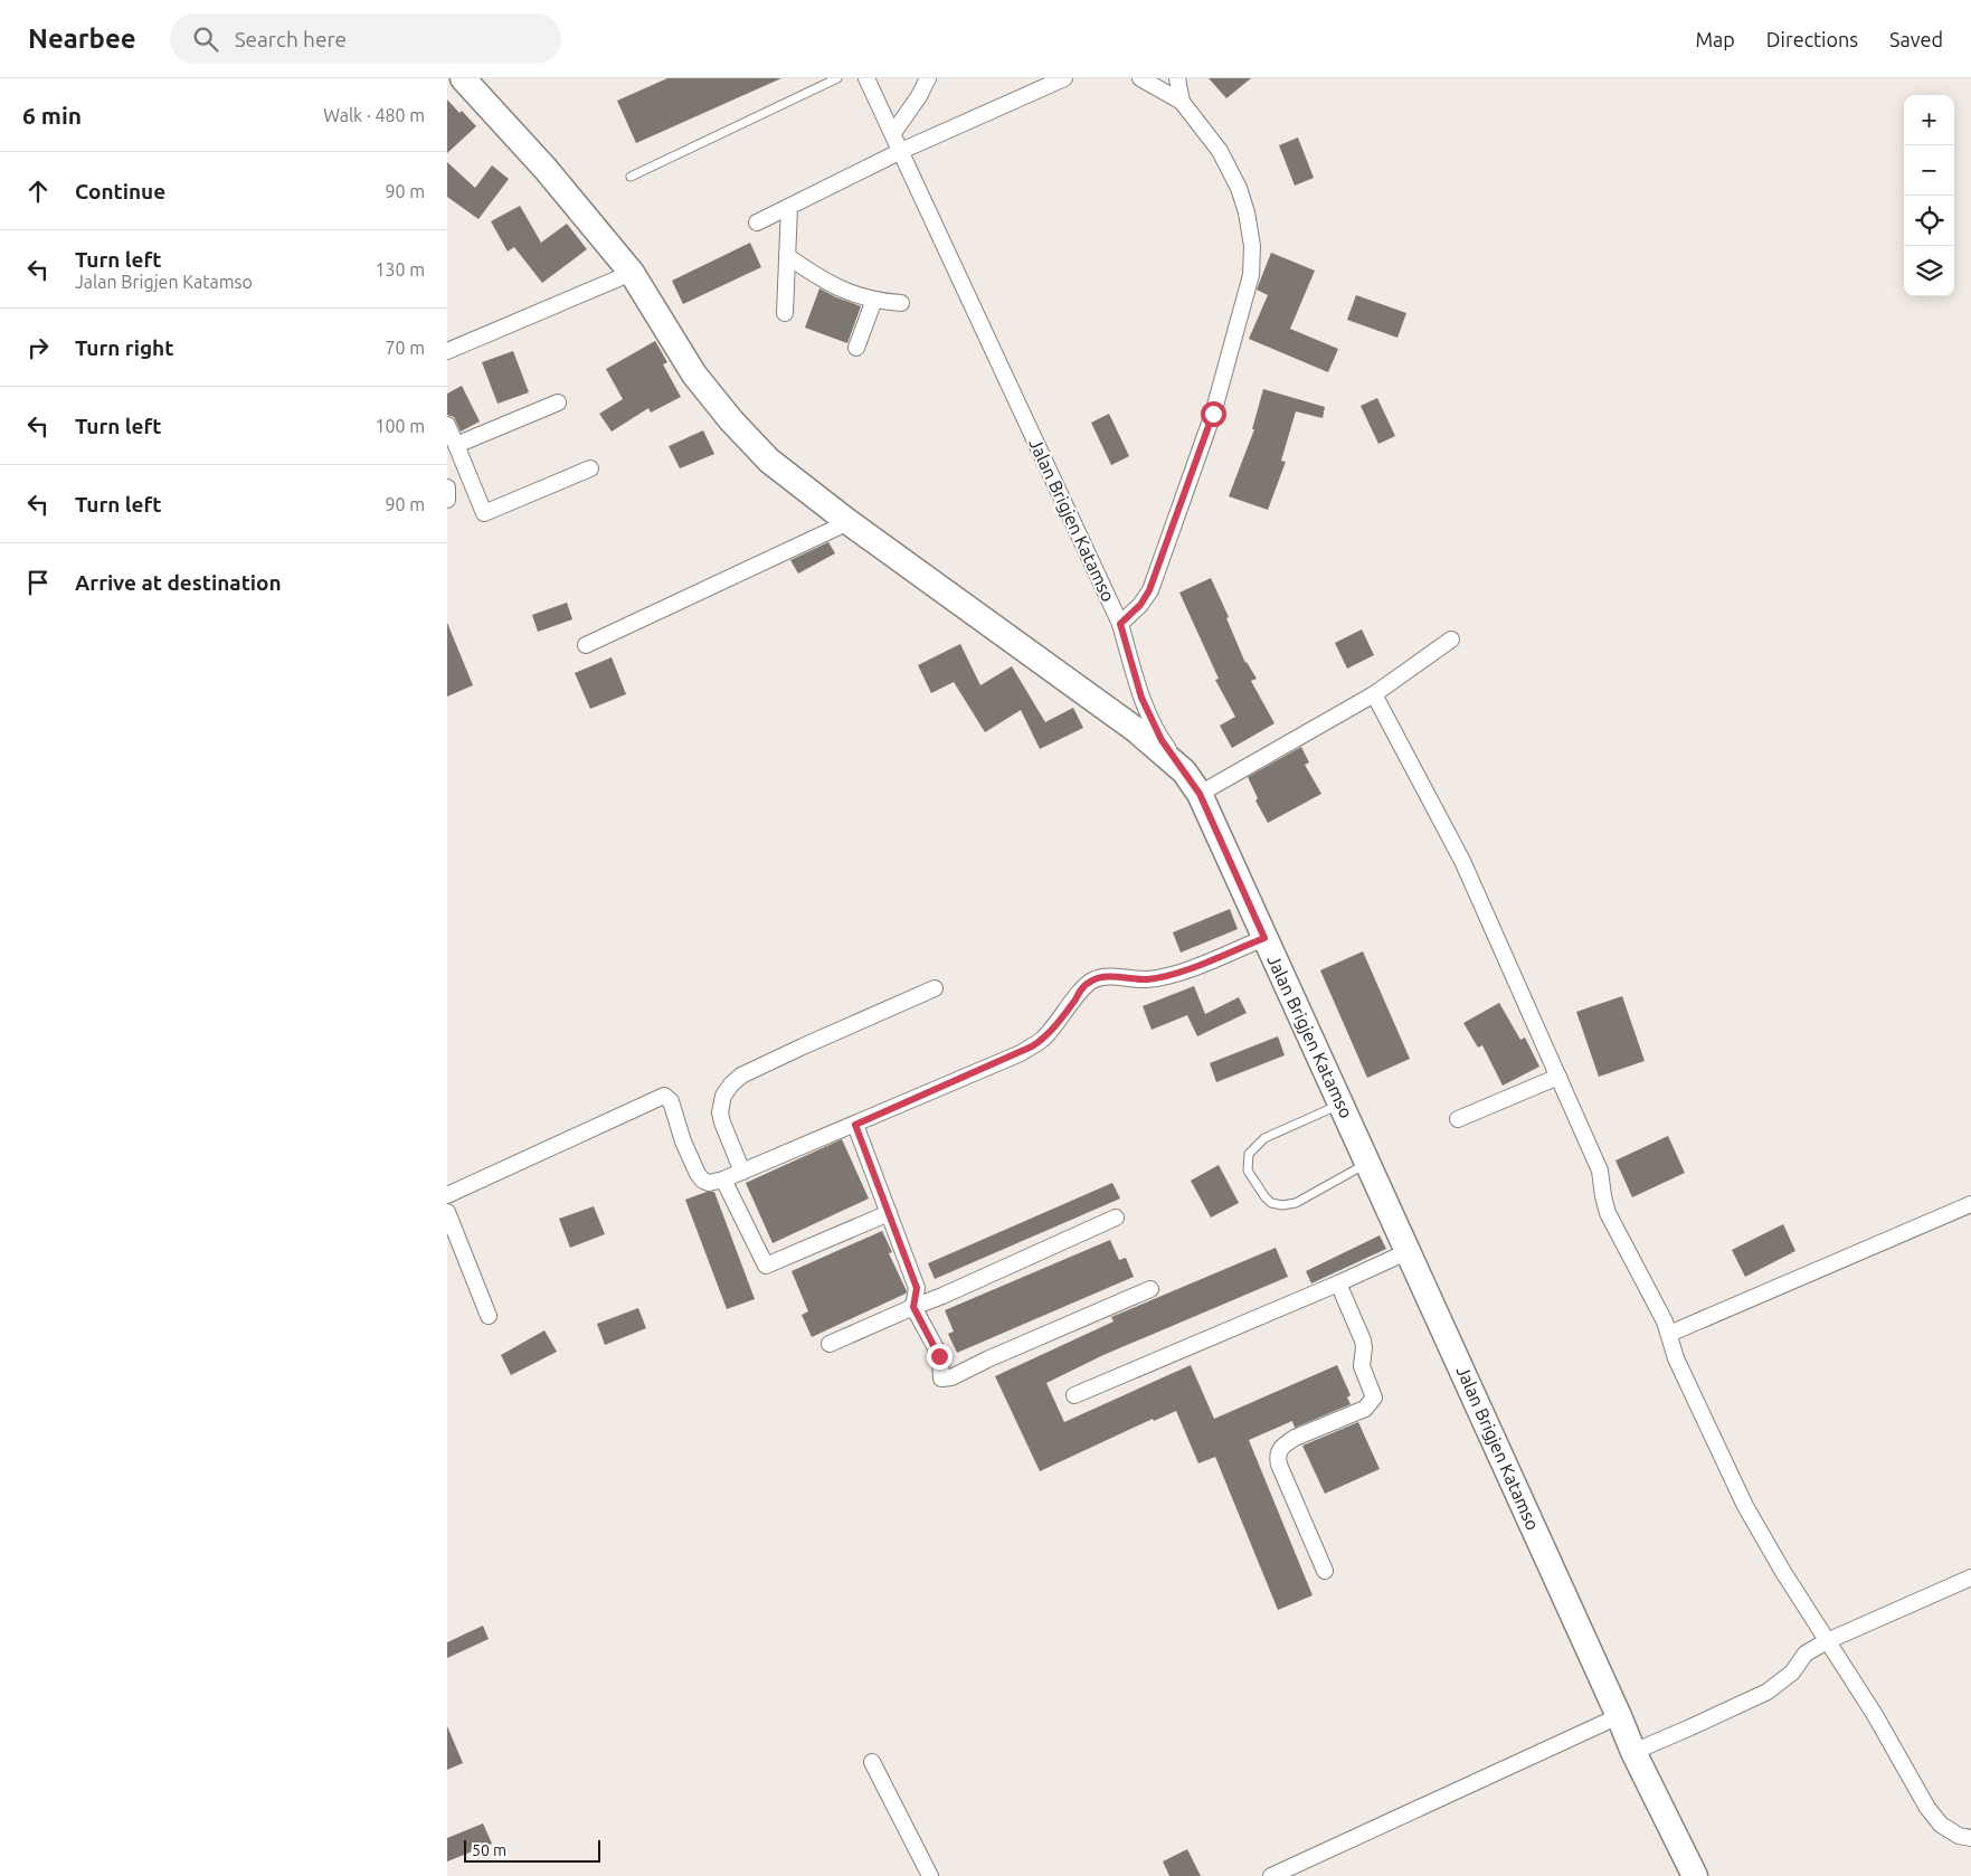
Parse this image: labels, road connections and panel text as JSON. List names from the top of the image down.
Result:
{
  "streets": {
    "main road": ["Jalan Brigjen Katamso"]
  },
  "scale_bar": "50 m",
  "page": {
    "header": "Nearbee",
    "search": "Search here",
    "nav": ["Map", "Directions", "Saved"],
    "heading": ["6 min", "Walk · 480 m"],
    "map_buttons": ["+", "−"],
    "list": [
      ["Continue", "90 m"],
      ["Turn left", "Jalan Brigjen Katamso", "130 m"],
      ["Turn right", "70 m"],
      ["Turn left", "100 m"],
      ["Turn left", "90 m"],
      "Arrive at destination"
    ],
    "scale": "50 m"
  }
}
